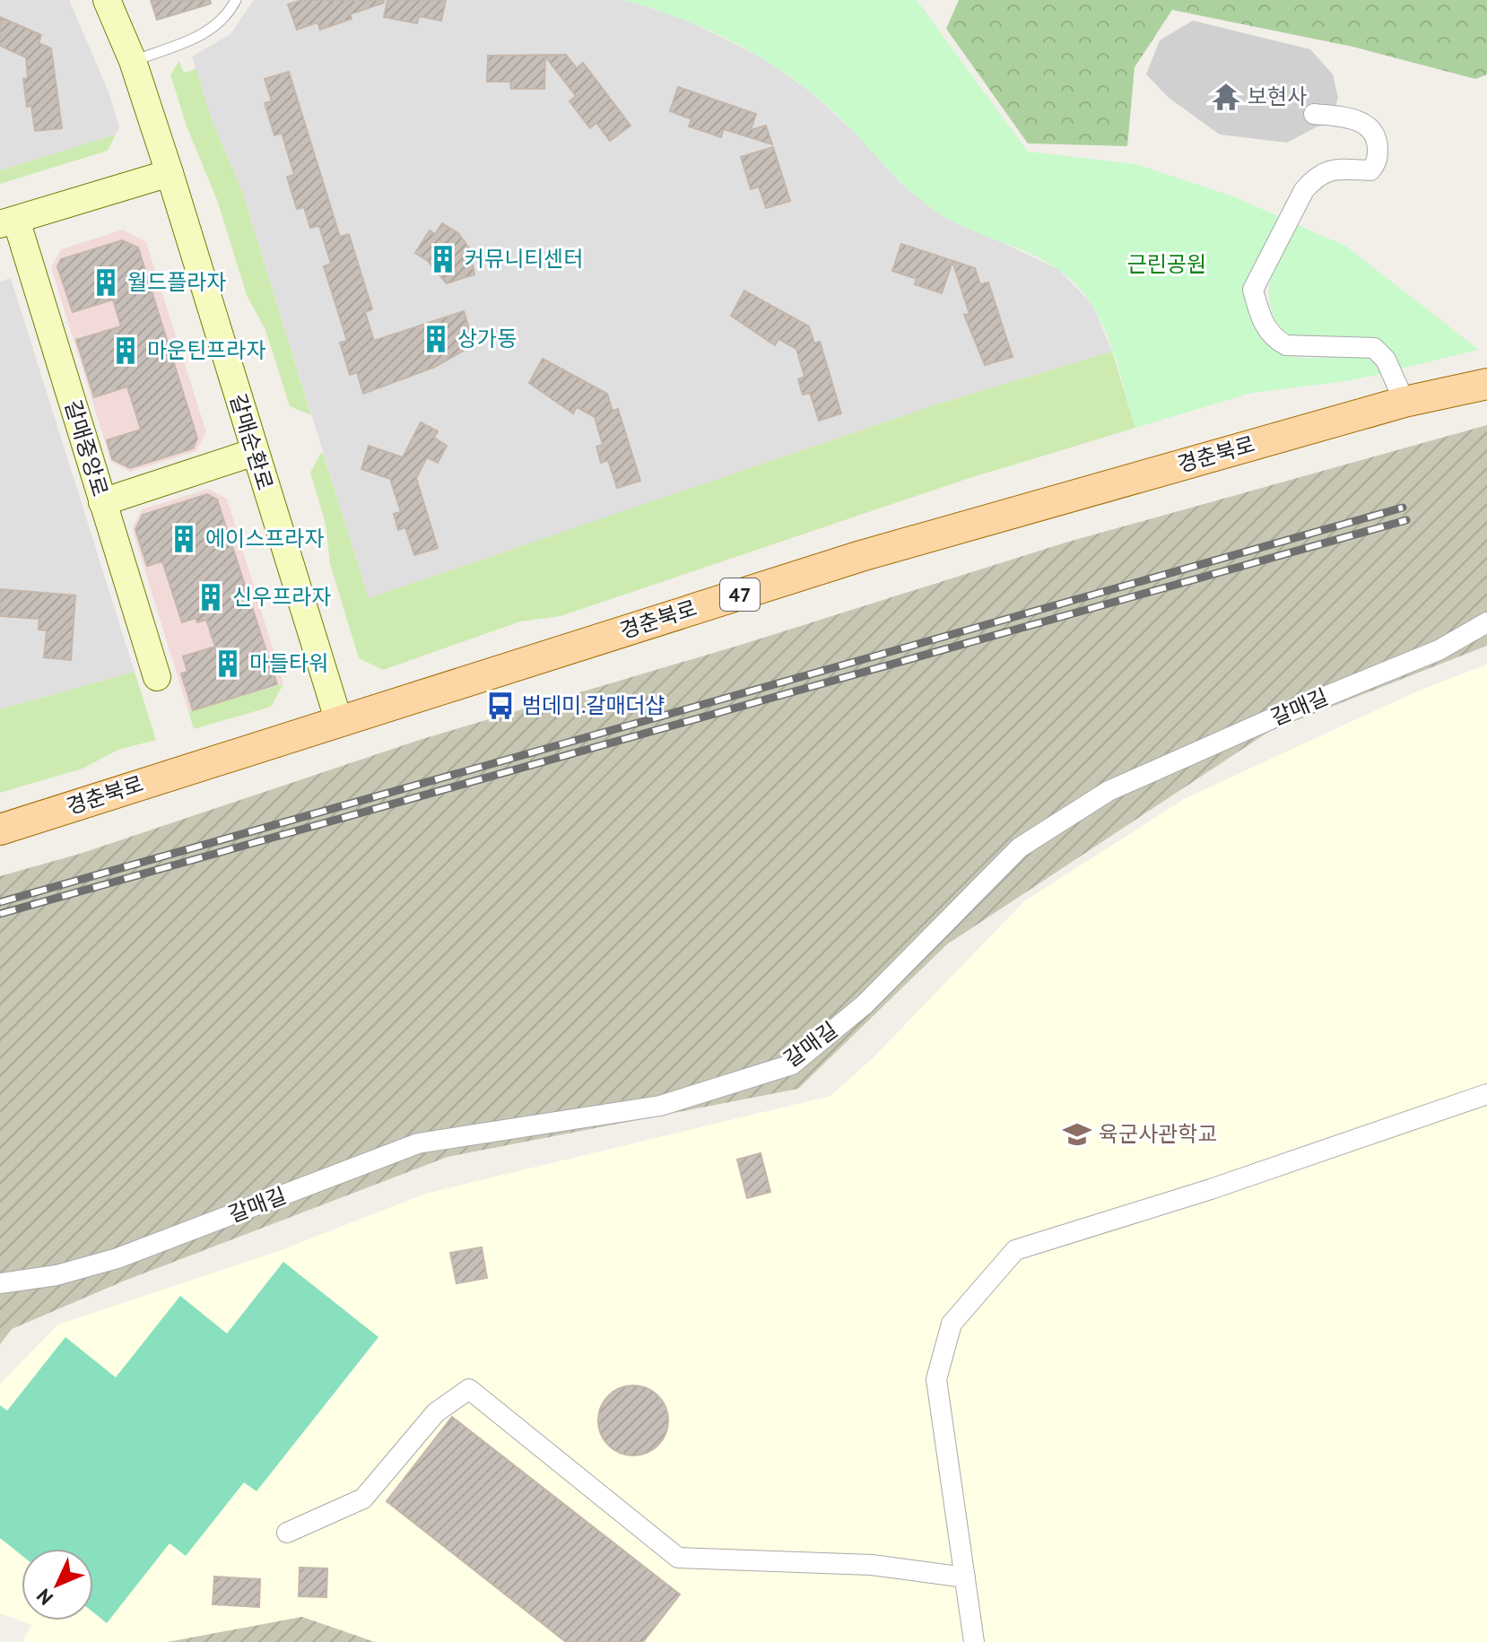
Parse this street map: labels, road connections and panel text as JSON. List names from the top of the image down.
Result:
{
  "streets": {
    "main road": ["경춘북로", "47"],
    "street": ["갈매순환로", "갈매중앙로", "갈매길"]
  },
  "crossings": [
    ["갈매순환로", "갈매중앙로"],
    ["갈매순환로", "경춘북로"]
  ],
  "parks": ["근린공원"],
  "places": {
    "temple": ["보현사"],
    "building": [
      "커뮤니티센터",
      "월드플라자",
      "상가동",
      "마운틴프라자",
      "에이스프라자",
      "신우프라자",
      "마들타워"
    ],
    "bus stop": ["범데미.갈매더샵"],
    "school or university": ["육군사관학교"]
  },
  "north": "bottom left"
}
